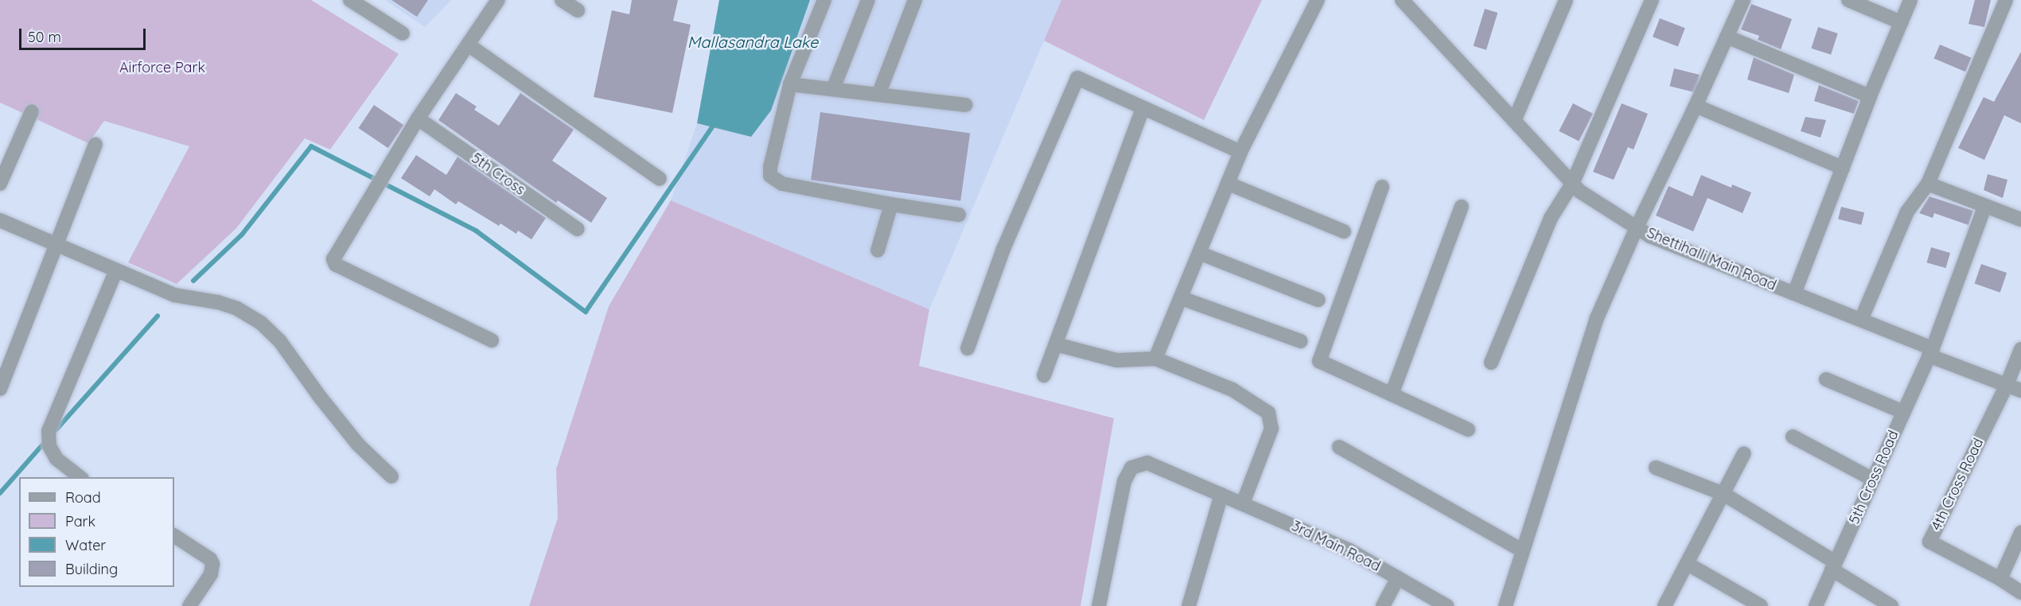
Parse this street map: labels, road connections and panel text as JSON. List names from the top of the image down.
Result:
{
  "streets": {
    "street": [
      "5th Cross",
      "Shettihalli Main Road",
      "5th Cross Road",
      "4th Cross Road",
      "3rd Main Road"
    ]
  },
  "crossings": [
    ["Shettihalli Main Road", "5th Cross Road"],
    ["Shettihalli Main Road", "4th Cross Road"]
  ],
  "water": ["Mallasandra Lake"],
  "parks": ["Airforce Park"],
  "legend": [
    "Road",
    "Park",
    "Water",
    "Building"
  ],
  "scale_bar": "50 m"
}
